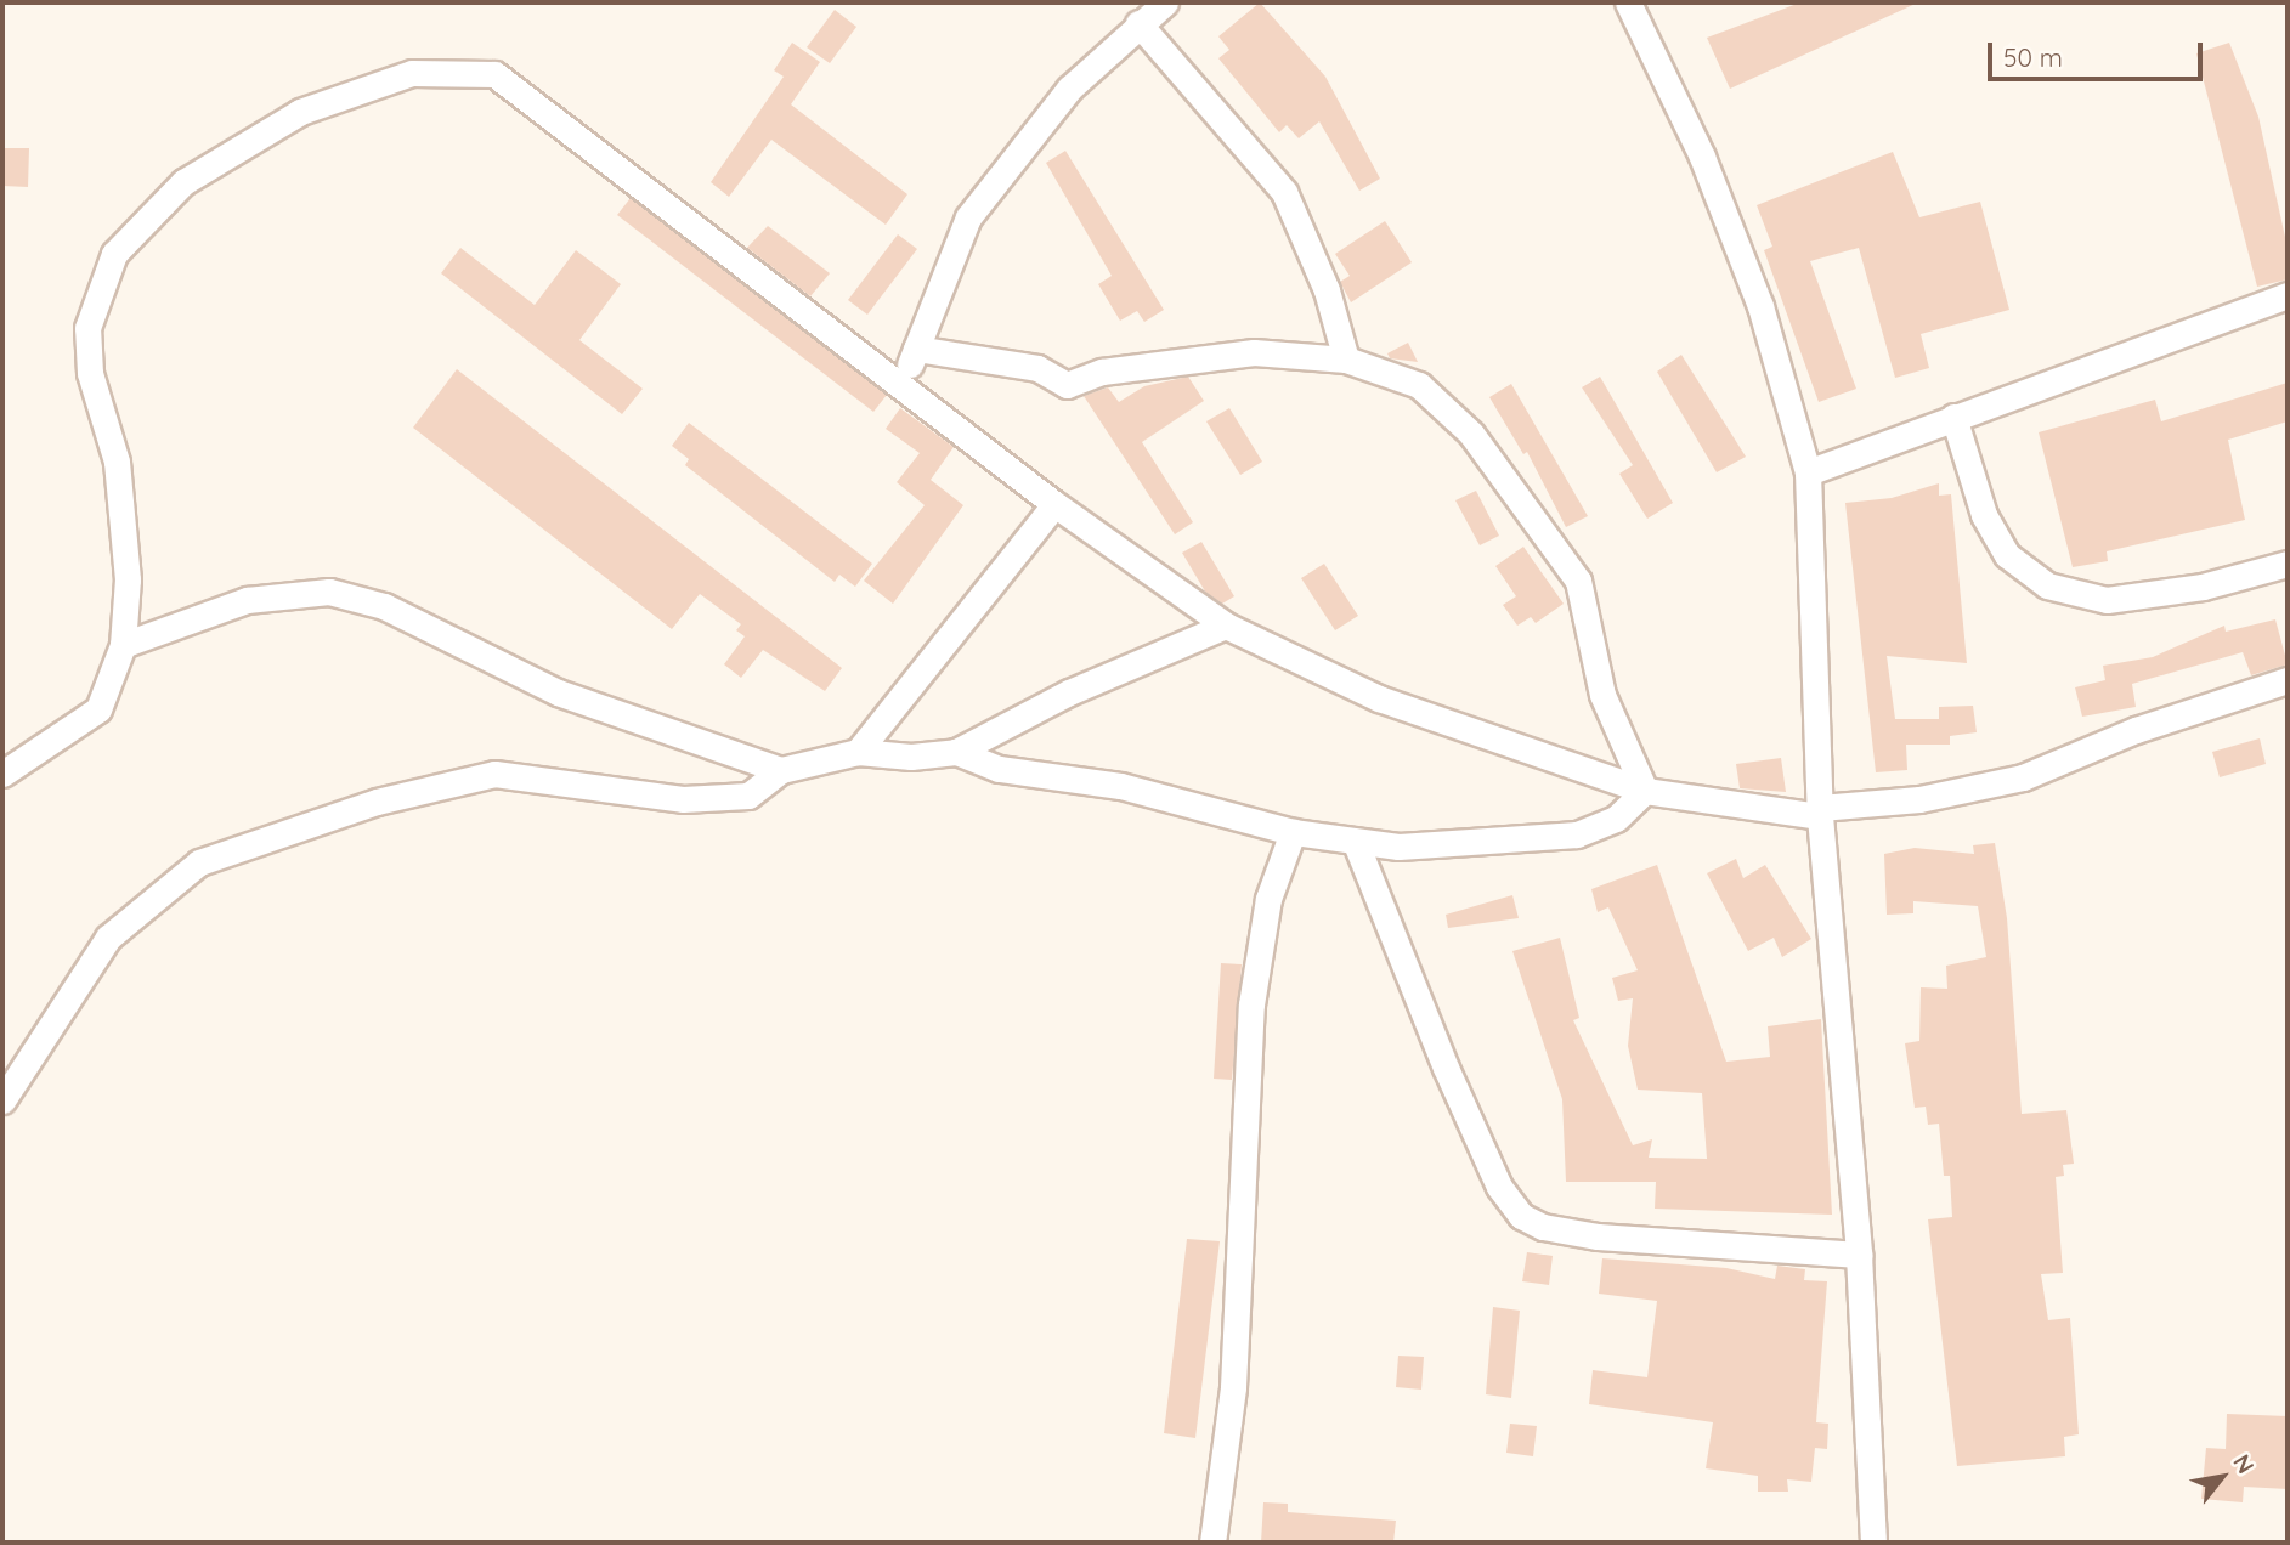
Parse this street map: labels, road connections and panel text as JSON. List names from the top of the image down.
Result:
{
  "scale_bar": "50 m",
  "north": "top right"
}
